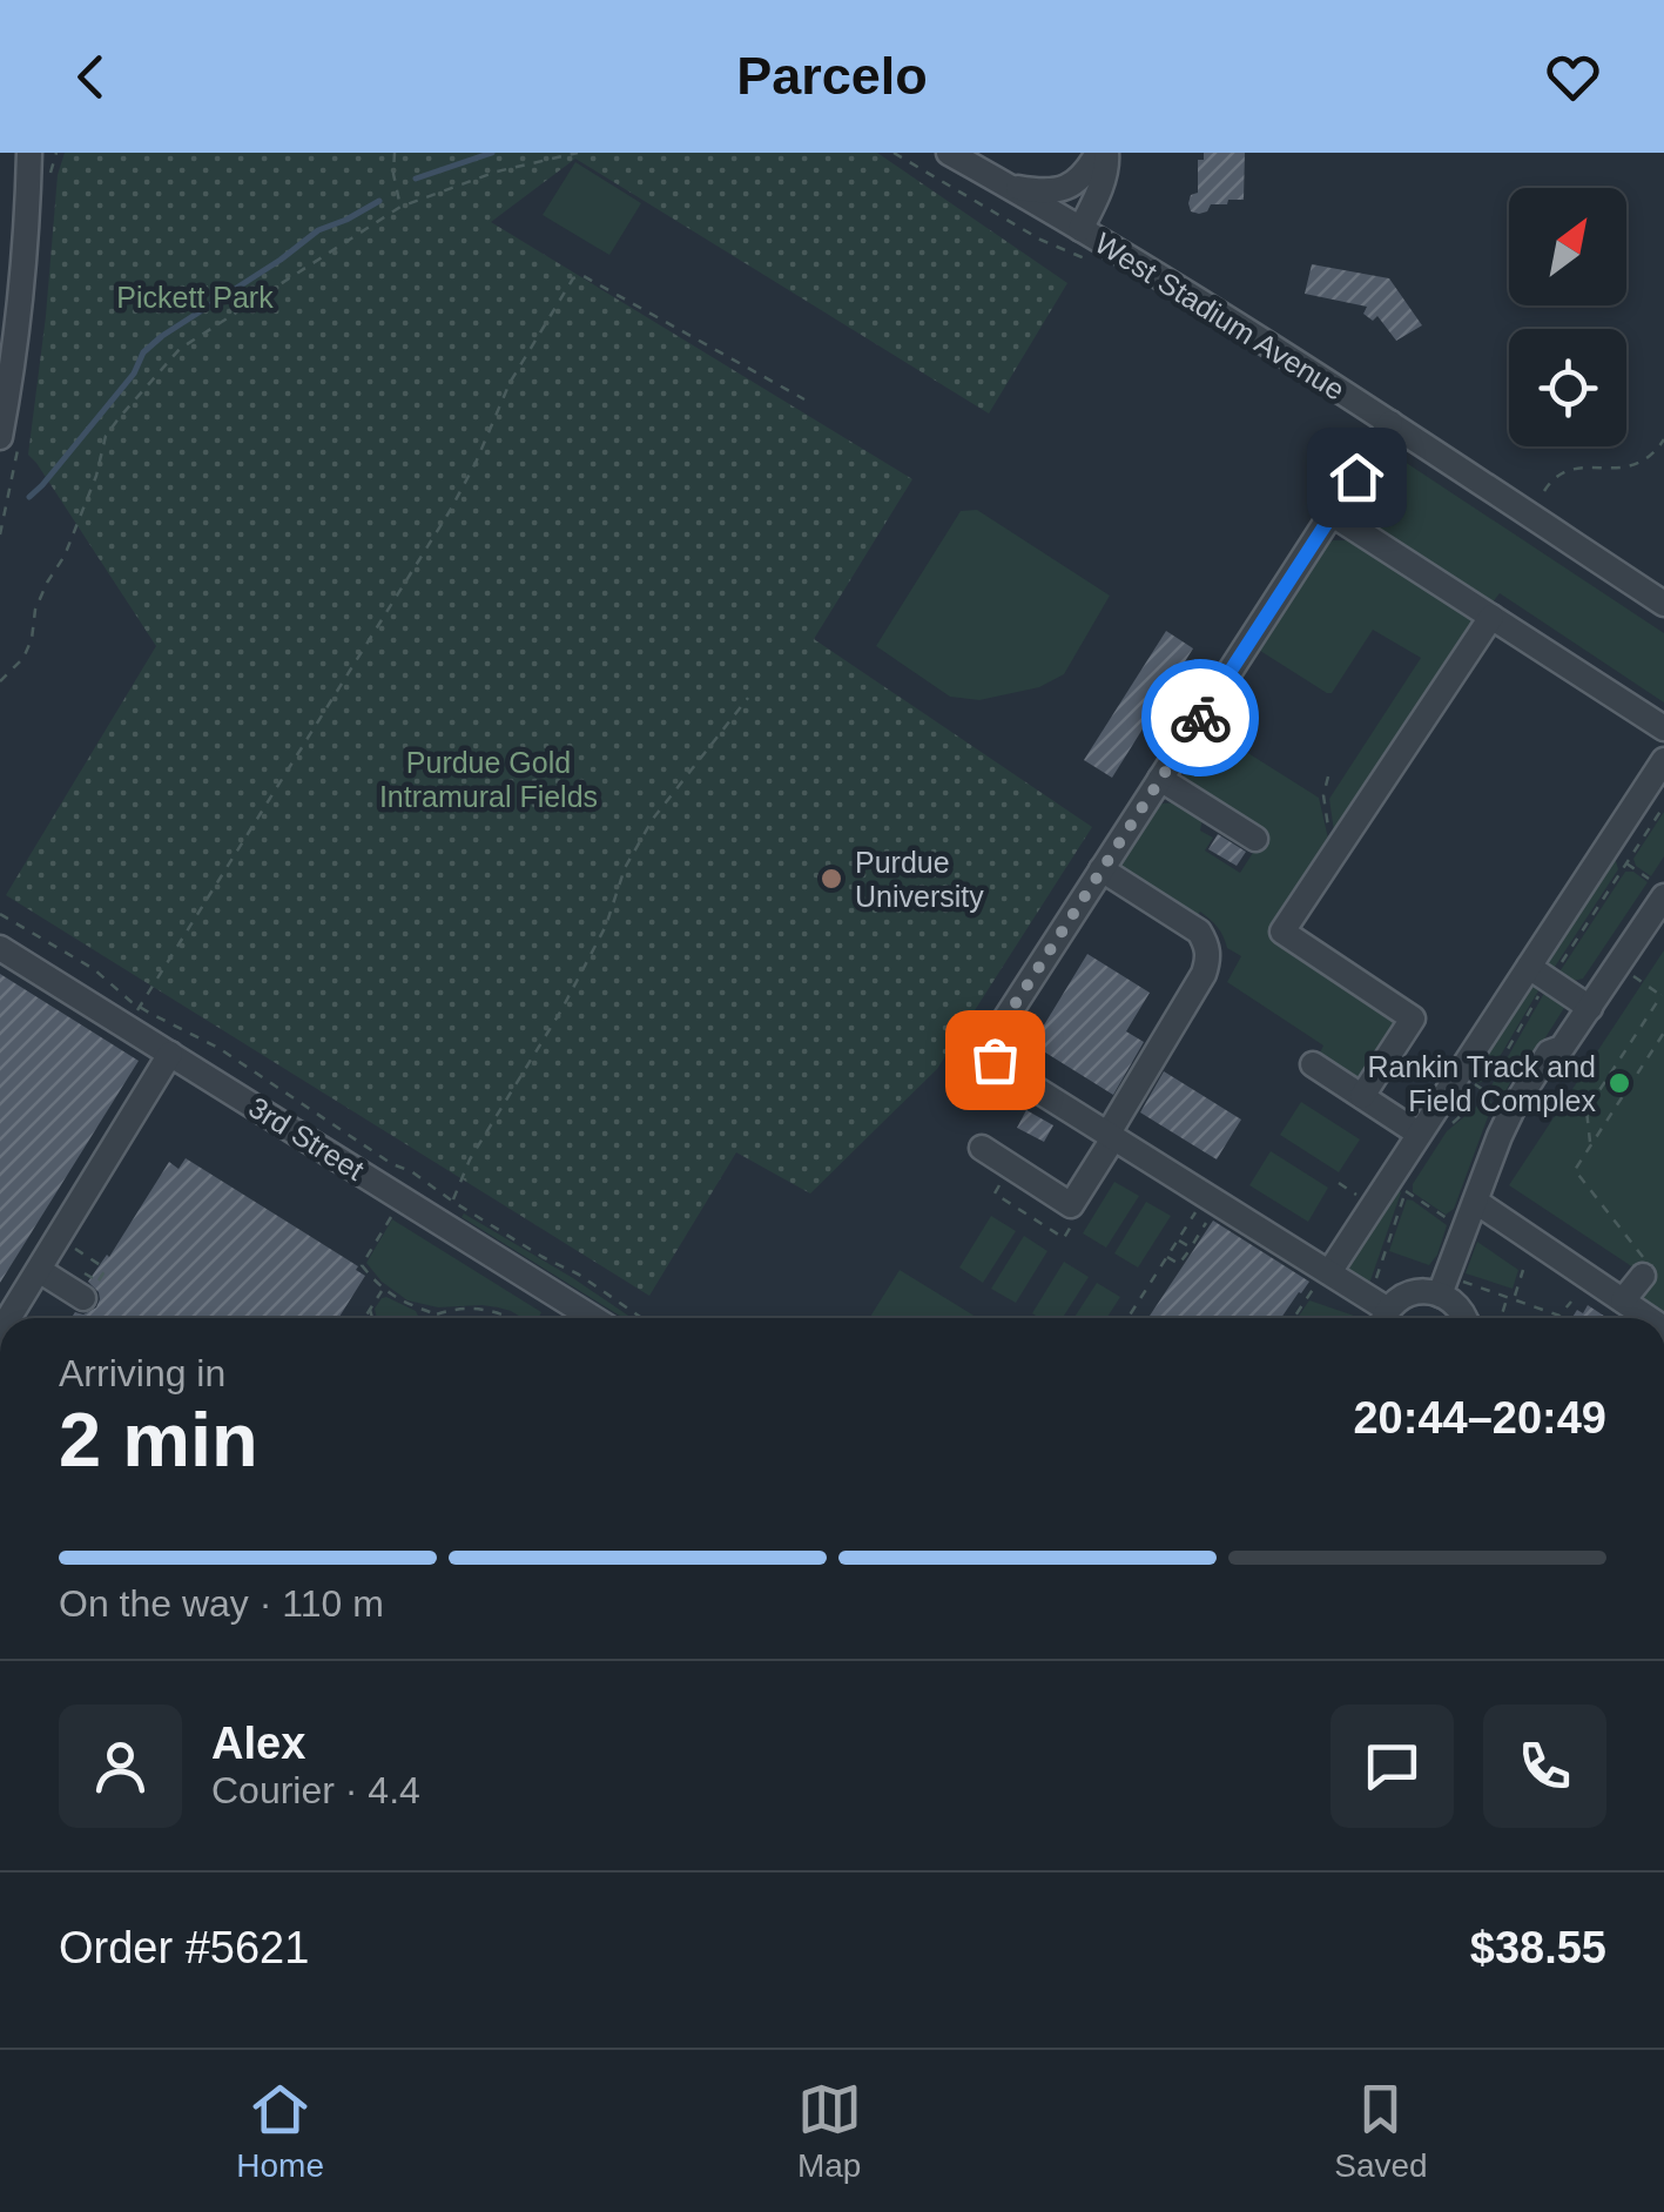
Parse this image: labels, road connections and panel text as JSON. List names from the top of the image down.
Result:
{
  "streets": {
    "street": ["West Stadium Avenue", "3rd Street"]
  },
  "parks": ["Pickett Park", "Purdue Gold Intramural Fields"],
  "places": ["Purdue University", "Rankin Track and Field Complex"],
  "north": "top right",
  "page": {
    "header": "Parcelo",
    "heading": ["2 min", "Arriving in", "20:44–20:49"],
    "panel": [
      "Alex",
      "Courier · 4.4",
      "Order #5621",
      "$38.55"
    ],
    "bar": "On the way · 110 m",
    "tabs": ["Home", "Map", "Saved"]
  }
}
